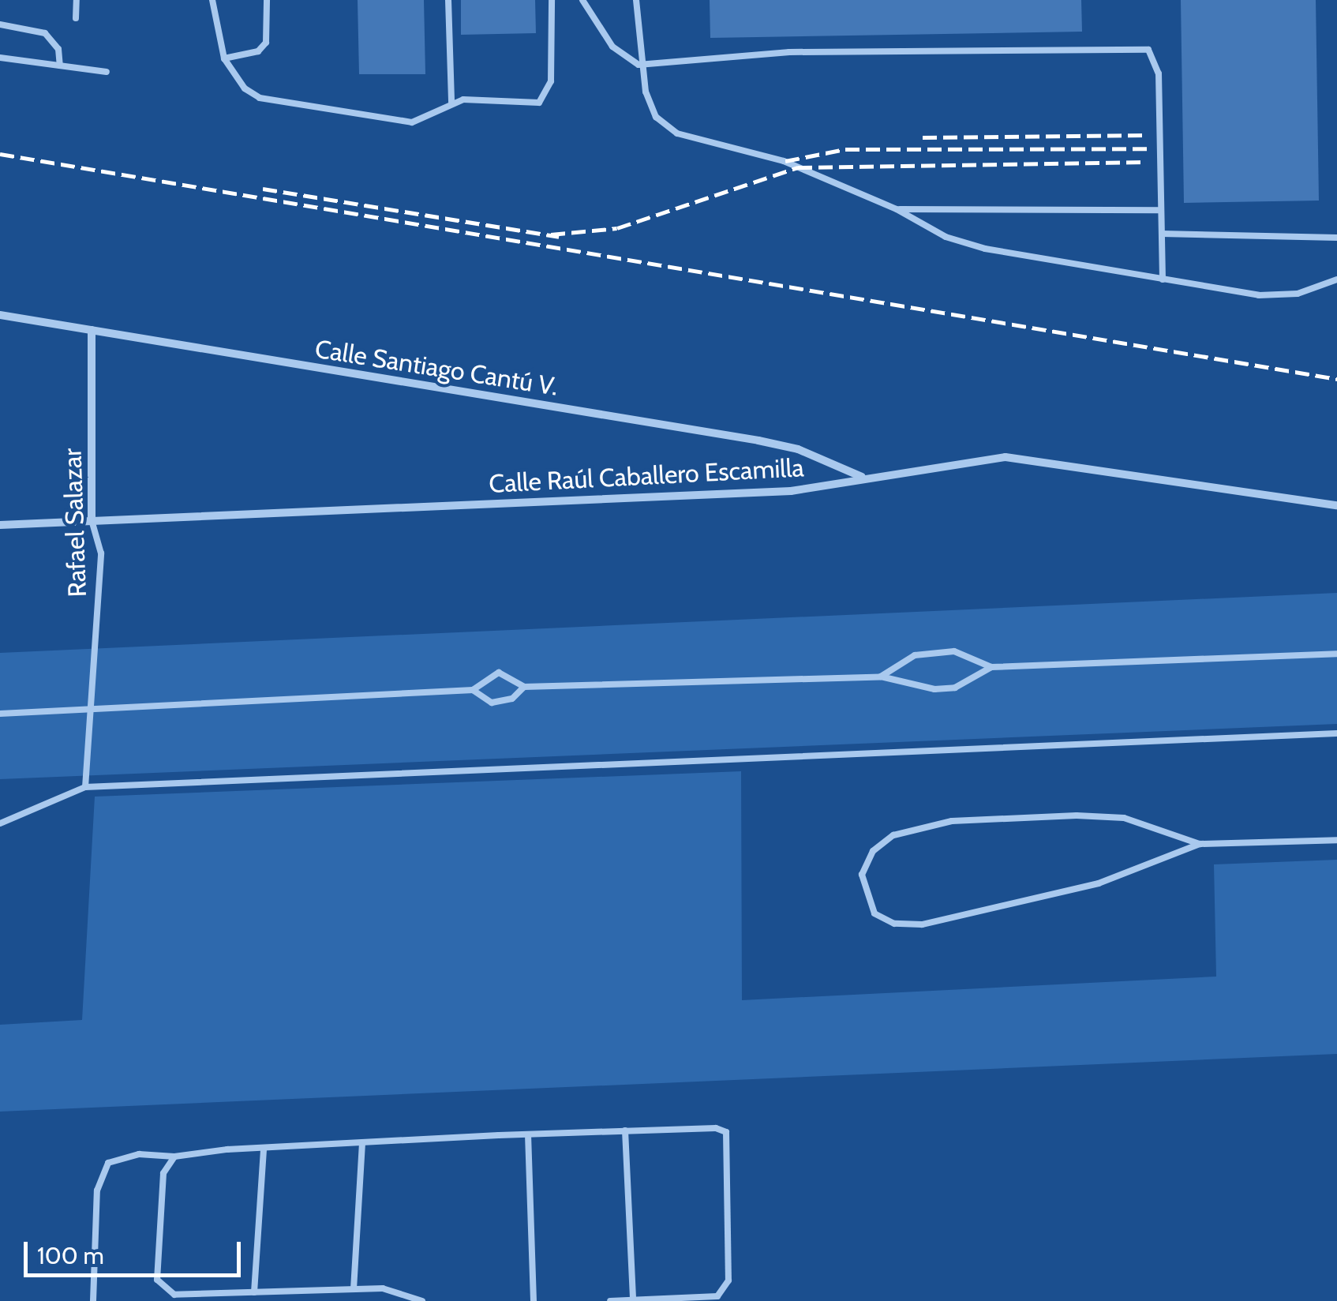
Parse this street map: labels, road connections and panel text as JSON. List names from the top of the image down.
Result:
{
  "streets": {
    "street": ["Calle Santiago Cantú V.", "Calle Raúl Caballero Escamilla", "Rafael Salazar"]
  },
  "crossings": [
    ["Calle Santiago Cantú V.", "Calle Raúl Caballero Escamilla"],
    ["Calle Santiago Cantú V.", "Rafael Salazar"],
    ["Calle Raúl Caballero Escamilla", "Rafael Salazar"]
  ],
  "scale_bar": "100 m"
}
